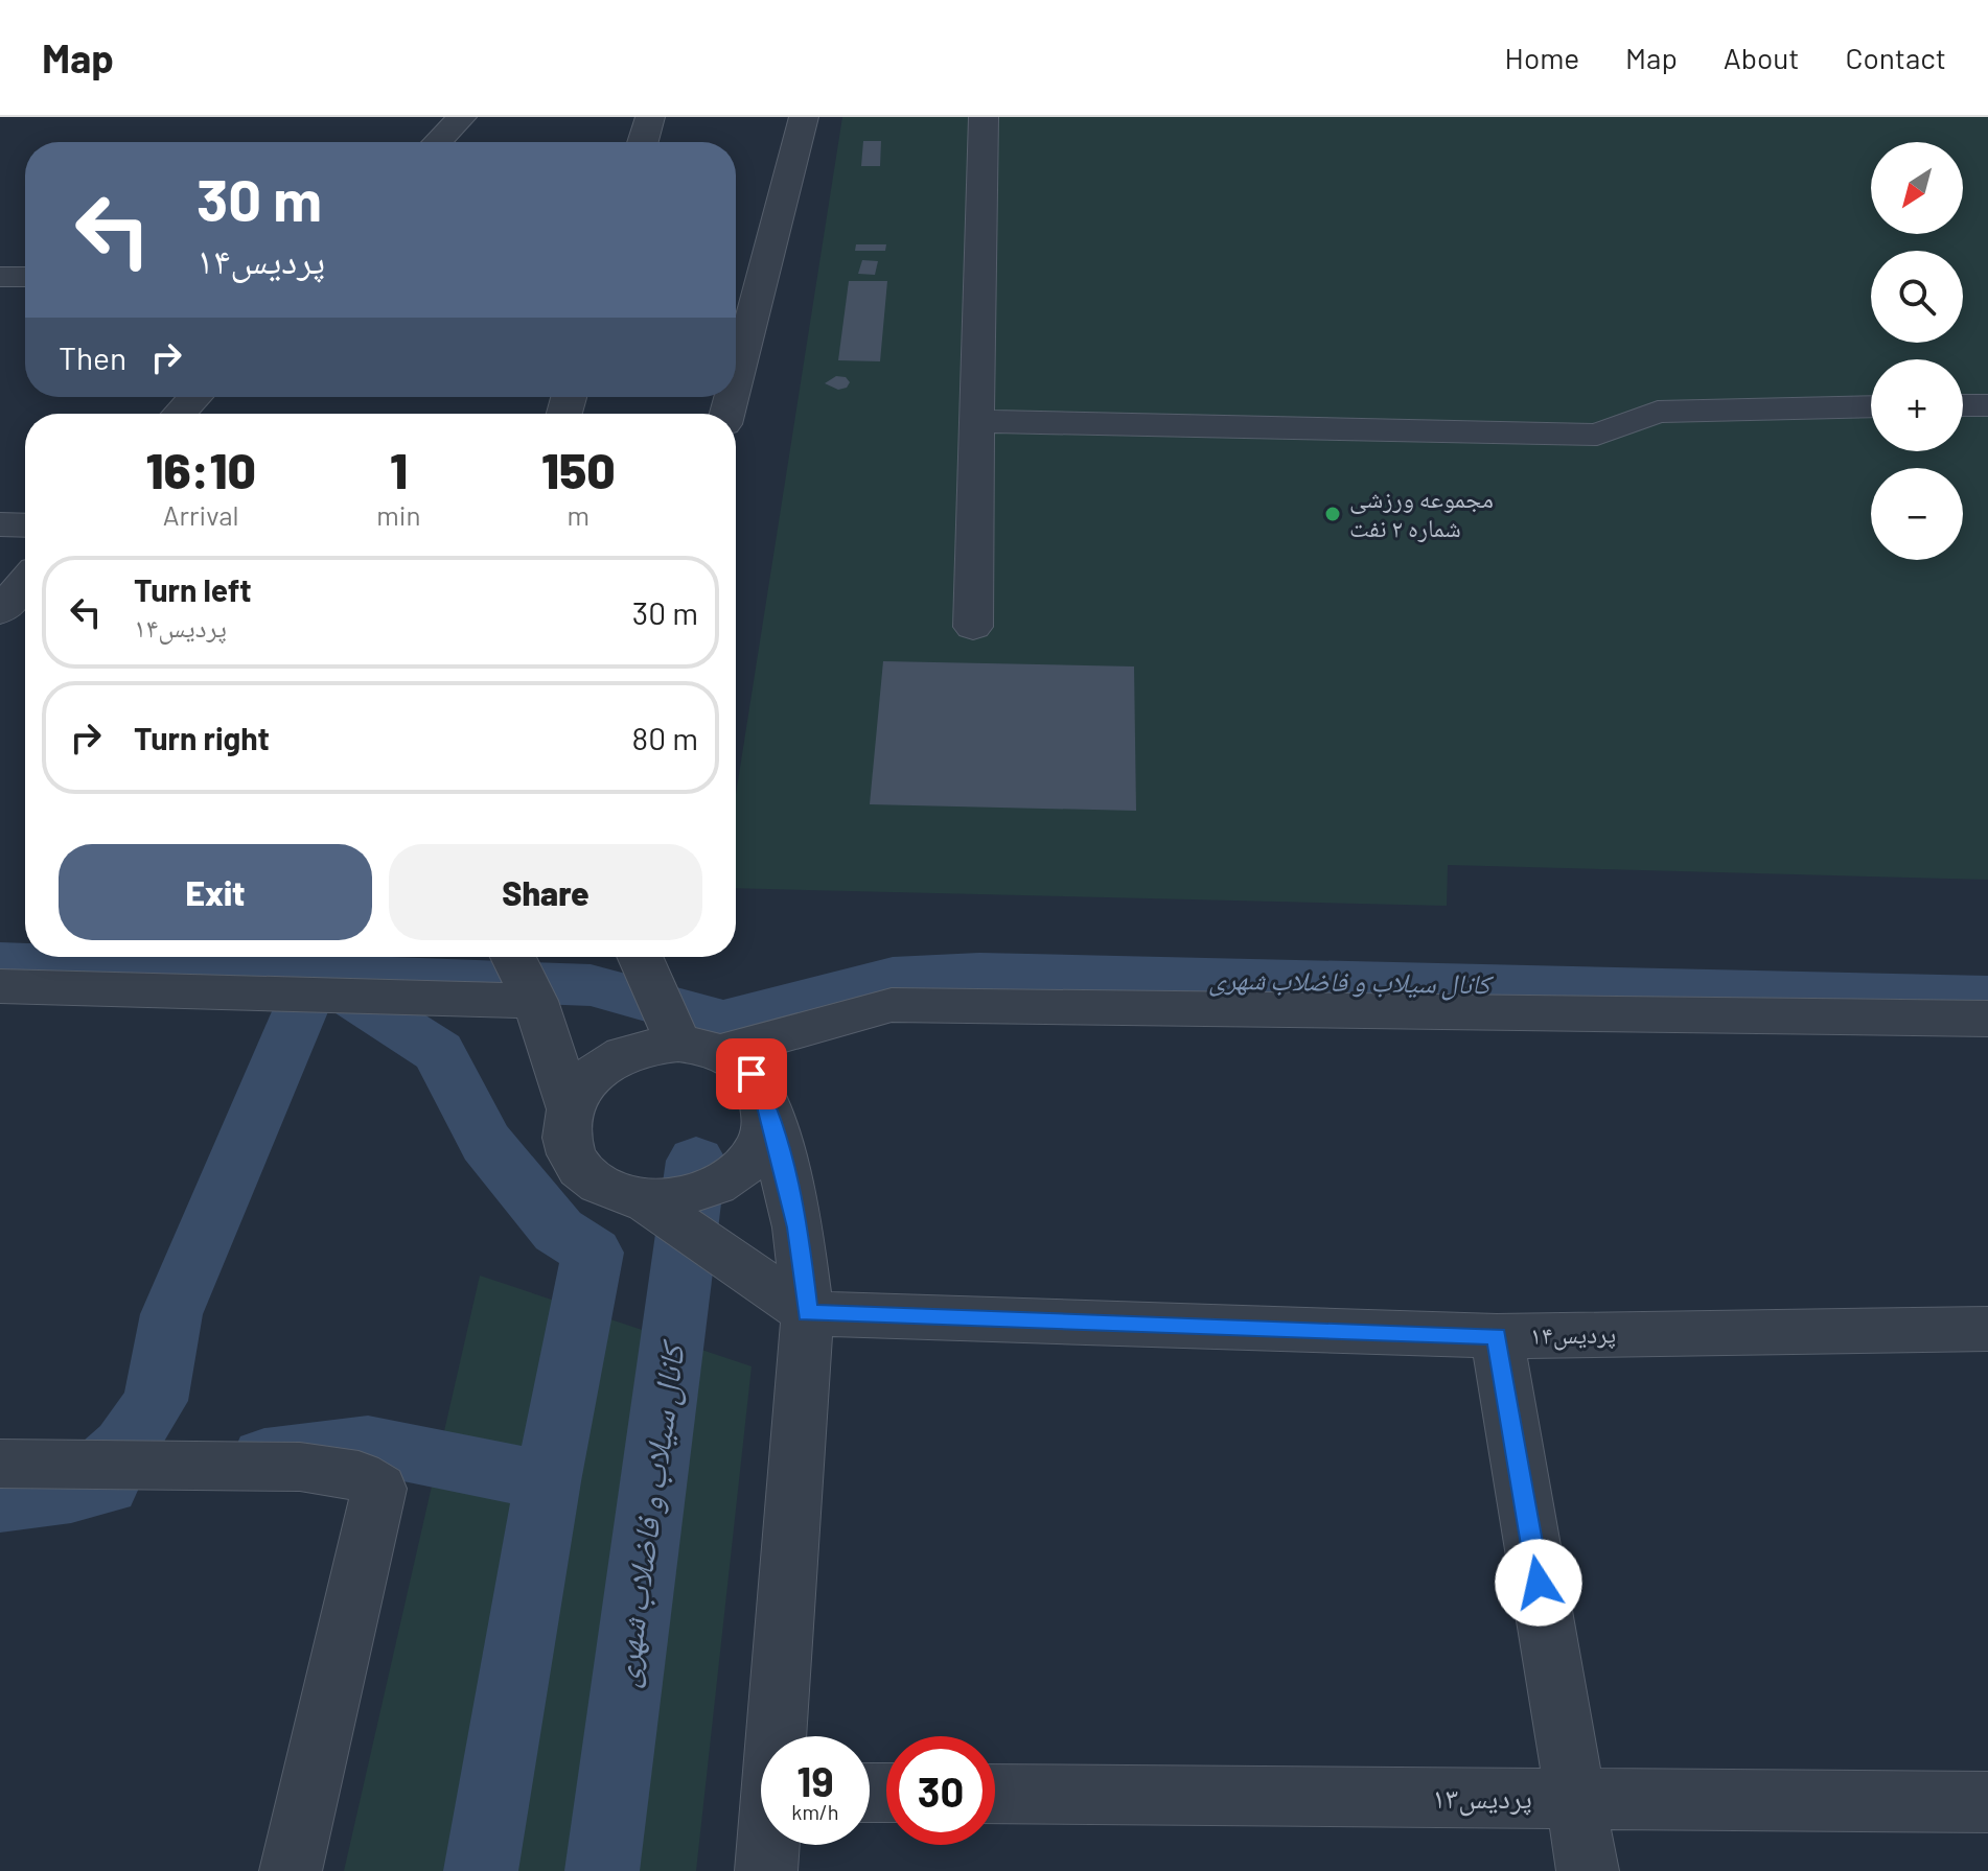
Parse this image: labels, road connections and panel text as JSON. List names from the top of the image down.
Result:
{
  "streets": {
    "street": ["پردیس۱۴", "پردیس۱۳"]
  },
  "water": ["کانال سیلاب و فاضلاب شهری"],
  "places": ["مجموعه ورزشی شماره ۲ نفت"],
  "north": "bottom left",
  "page": {
    "header": "Map",
    "nav": [
      "Home",
      "Map",
      "About",
      "Contact"
    ],
    "map_buttons": ["+", "−"],
    "turn": ["30 m", "پردیس۱۴"],
    "then": "Then",
    "eta": [
      "16:10",
      "Arrival",
      "1",
      "min",
      "150",
      "m"
    ],
    "list": [
      {
        "name": "Turn left",
        "note": "پردیس۱۴",
        "value": "30 m"
      },
      {
        "name": "Turn right",
        "value": "80 m"
      }
    ],
    "buttons": ["Exit", "Share"],
    "speed": "19 km/h",
    "limit": "30"
  }
}
